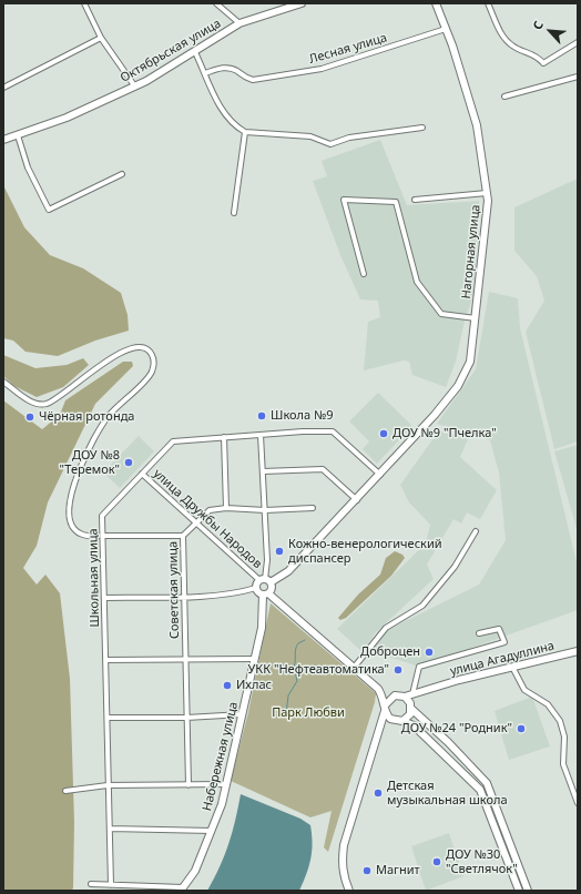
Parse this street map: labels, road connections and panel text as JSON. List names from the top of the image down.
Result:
{
  "streets": {
    "main road": [
      "Октябрьская улица",
      "Нагорная улица",
      "улица Агадуллина",
      "Набережная улица"
    ],
    "street": [
      "Лесная улица",
      "улица Дружбы Народов",
      "Школьная улица",
      "Советская улица"
    ]
  },
  "crossings": [
    ["Лесная улица", "Нагорная улица"],
    ["Нагорная улица", "Школьная улица"],
    ["улица Дружбы Народов", "Школьная улица"],
    ["улица Дружбы Народов", "Советская улица"],
    ["улица Дружбы Народов", "Набережная улица"]
  ],
  "parks": ["Парк Любви"],
  "places": [
    "Школа №9",
    "Чёрная ротонда",
    "ДОУ №9 \"Пчелка\"",
    "ДОУ №8 \"Теремок\"",
    "Кожно-венерологический диспансер",
    "Доброцен",
    "УКК \"Нефтеавтоматика\"",
    "Ихлас",
    "ДОУ №24 \"Родник\"",
    "Детская музыкальная школа",
    "ДОУ №30 \"Светлячок\"",
    "Магнит"
  ],
  "north": "top left"
}
